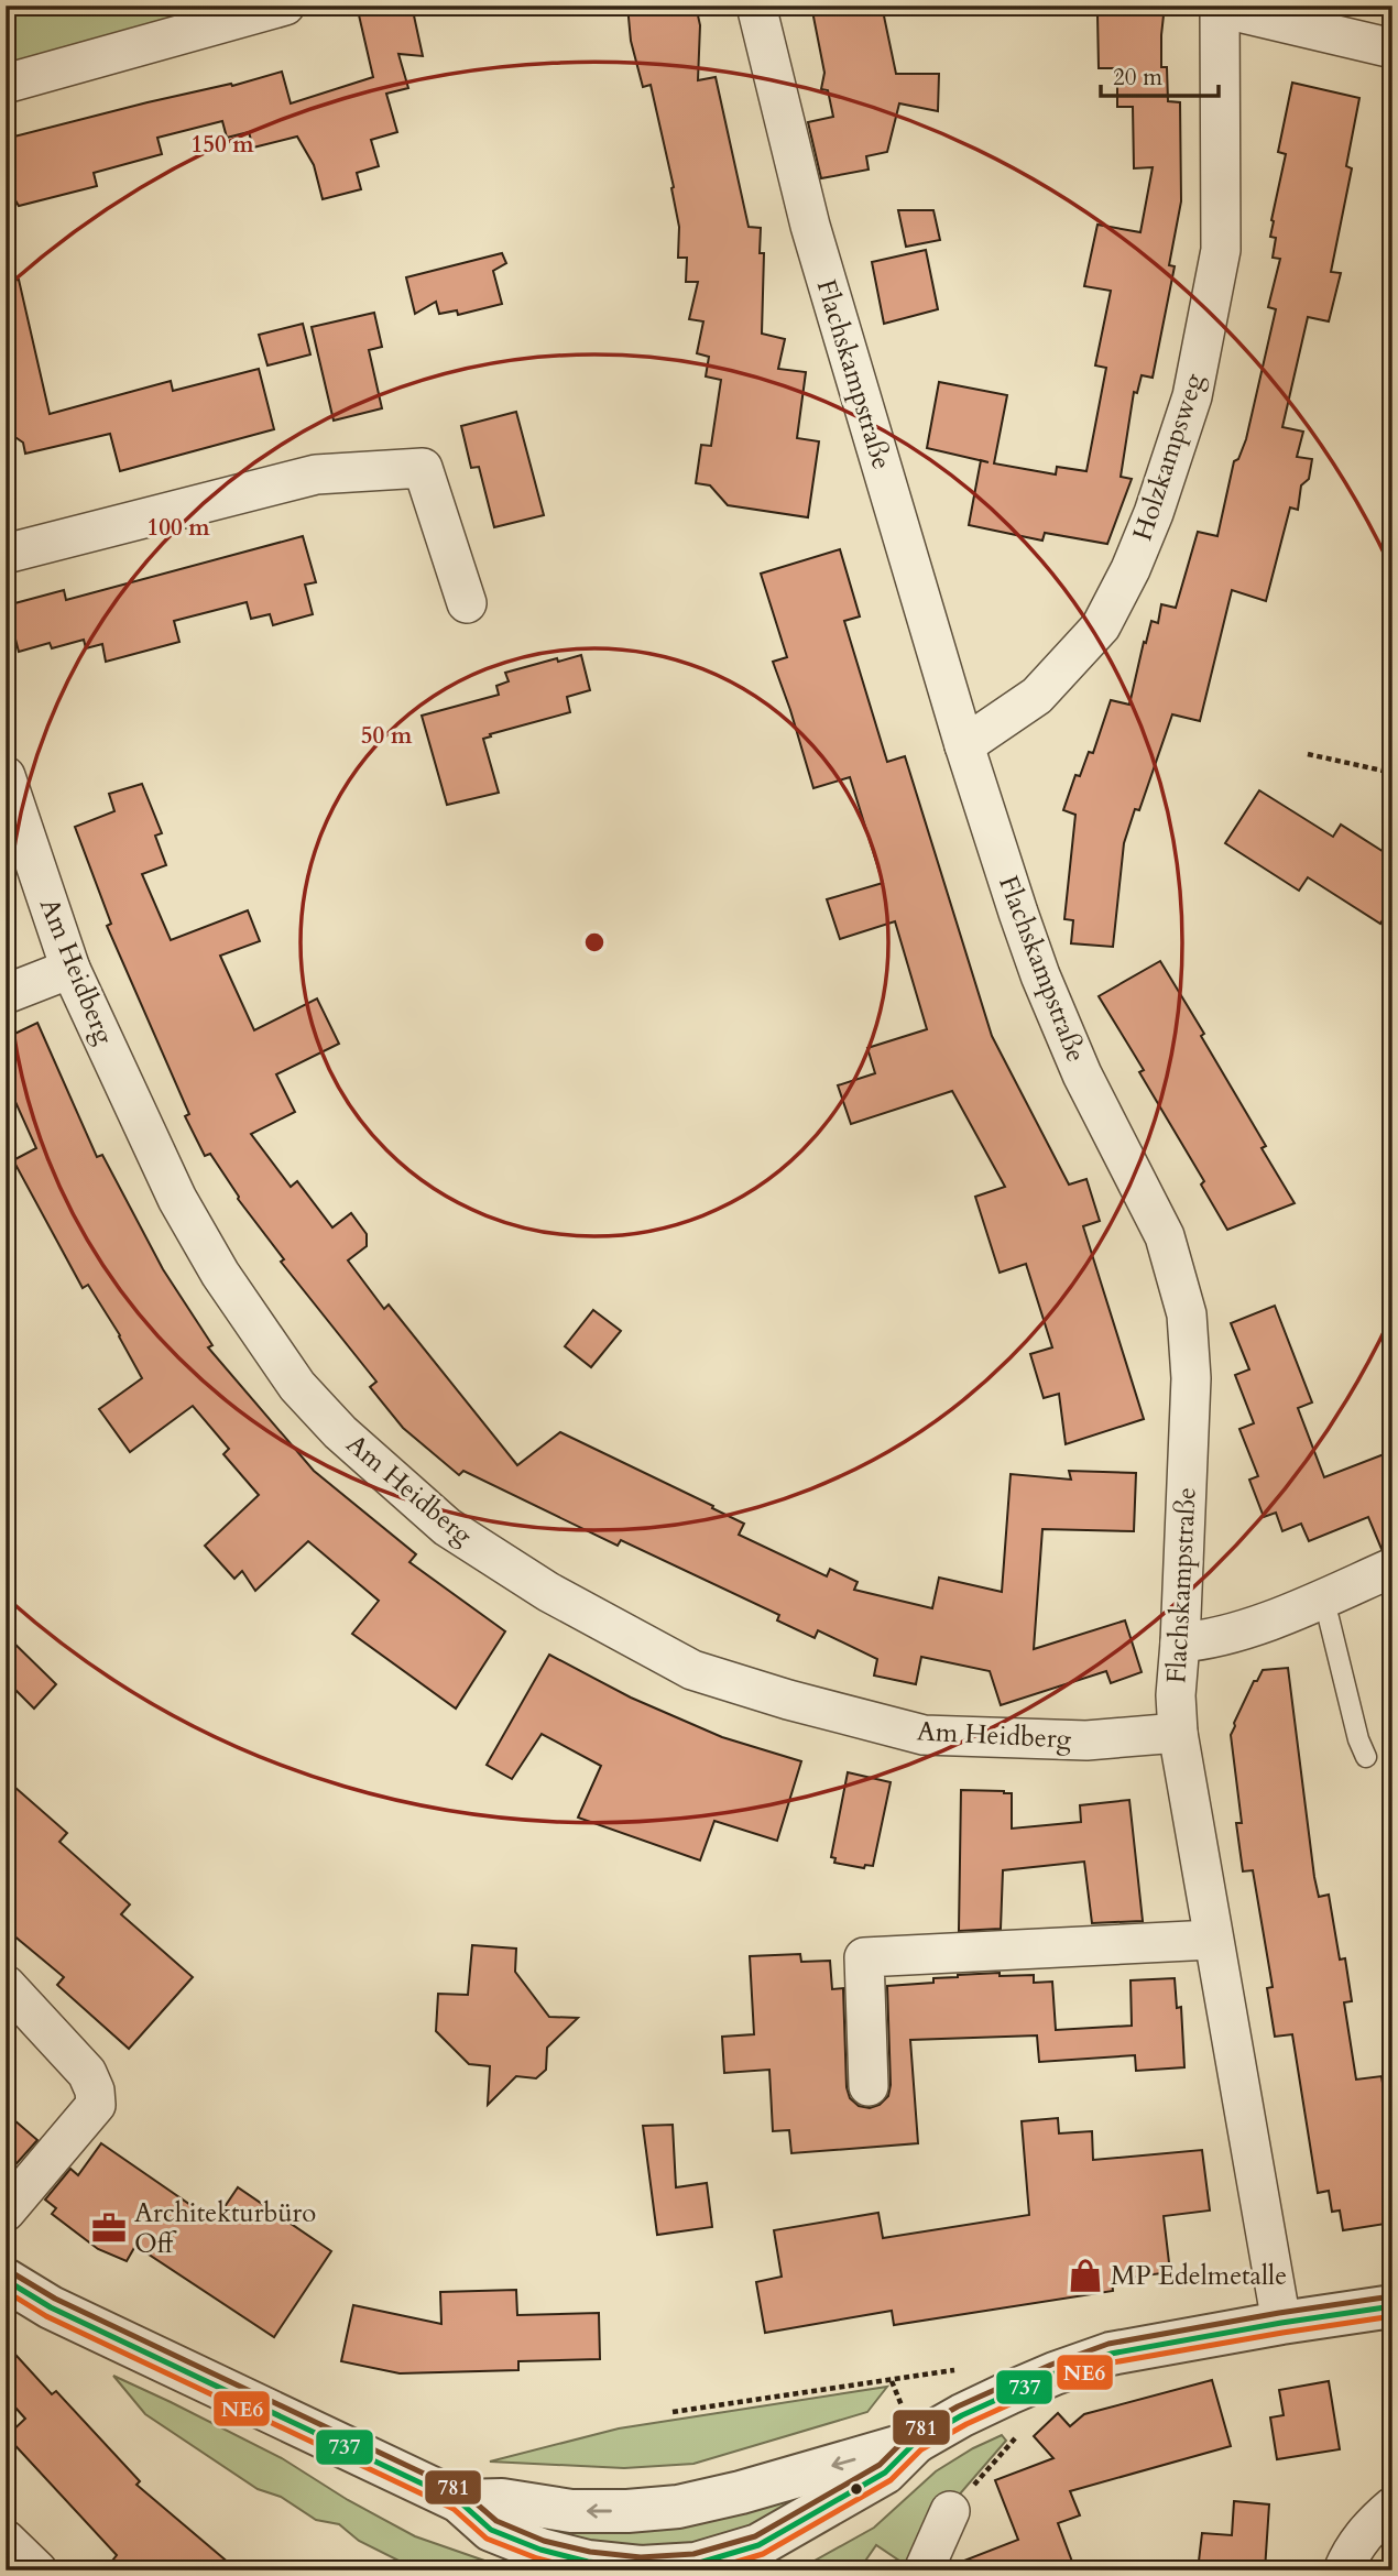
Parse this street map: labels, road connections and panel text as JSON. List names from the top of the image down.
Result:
{
  "streets": {
    "street": ["Flachskampstraße", "Holzkampsweg", "Am Heidberg"]
  },
  "crossings": [
    ["Flachskampstraße", "Holzkampsweg"],
    ["Flachskampstraße", "Am Heidberg"]
  ],
  "places": {
    "office": ["Architekturbüro Off"],
    "shop": ["MP Edelmetalle"]
  },
  "lines": ["transit line 781", "transit line 737", "transit line NE6"],
  "scale_bar": "20 m",
  "rings": ["150 m", "100 m", "50 m"]
}
